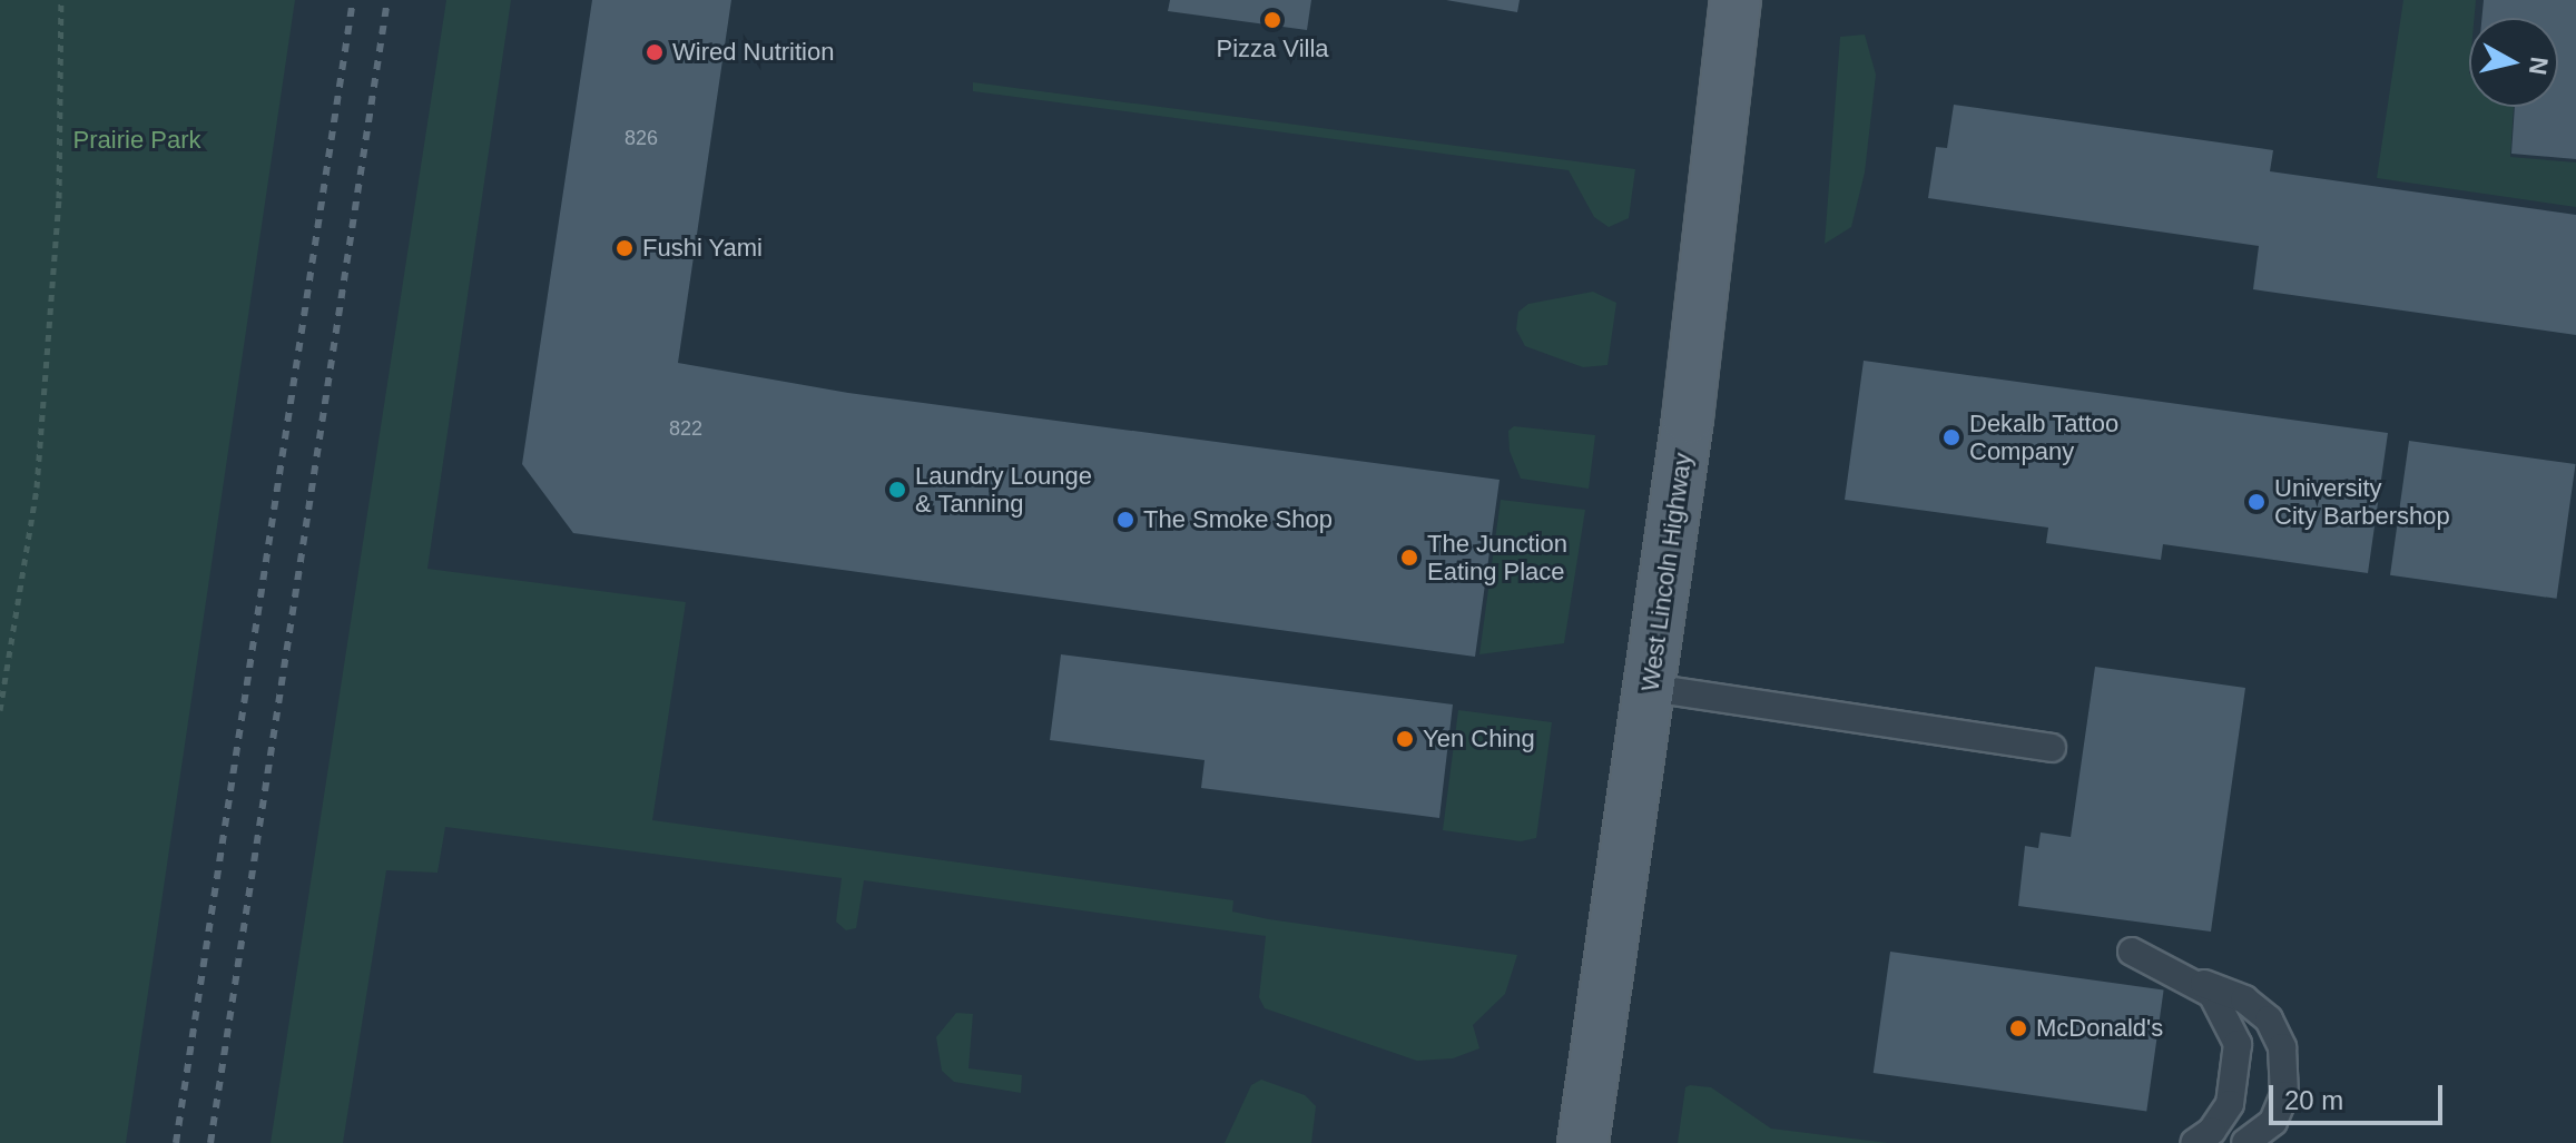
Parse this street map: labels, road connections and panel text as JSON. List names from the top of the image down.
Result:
{
  "streets": {
    "main road": ["West Lincoln Highway"]
  },
  "parks": ["Prairie Park"],
  "places": [
    "Pizza Villa",
    "Wired Nutrition",
    "Fushi Yami",
    "Dekalb Tattoo Company",
    "Laundry Lounge & Tanning",
    "University City Barbershop",
    "The Smoke Shop",
    "The Junction Eating Place",
    "Yen Ching",
    "McDonald's"
  ],
  "house_numbers": ["826", "822"],
  "scale_bar": "20 m",
  "north": "right"
}
